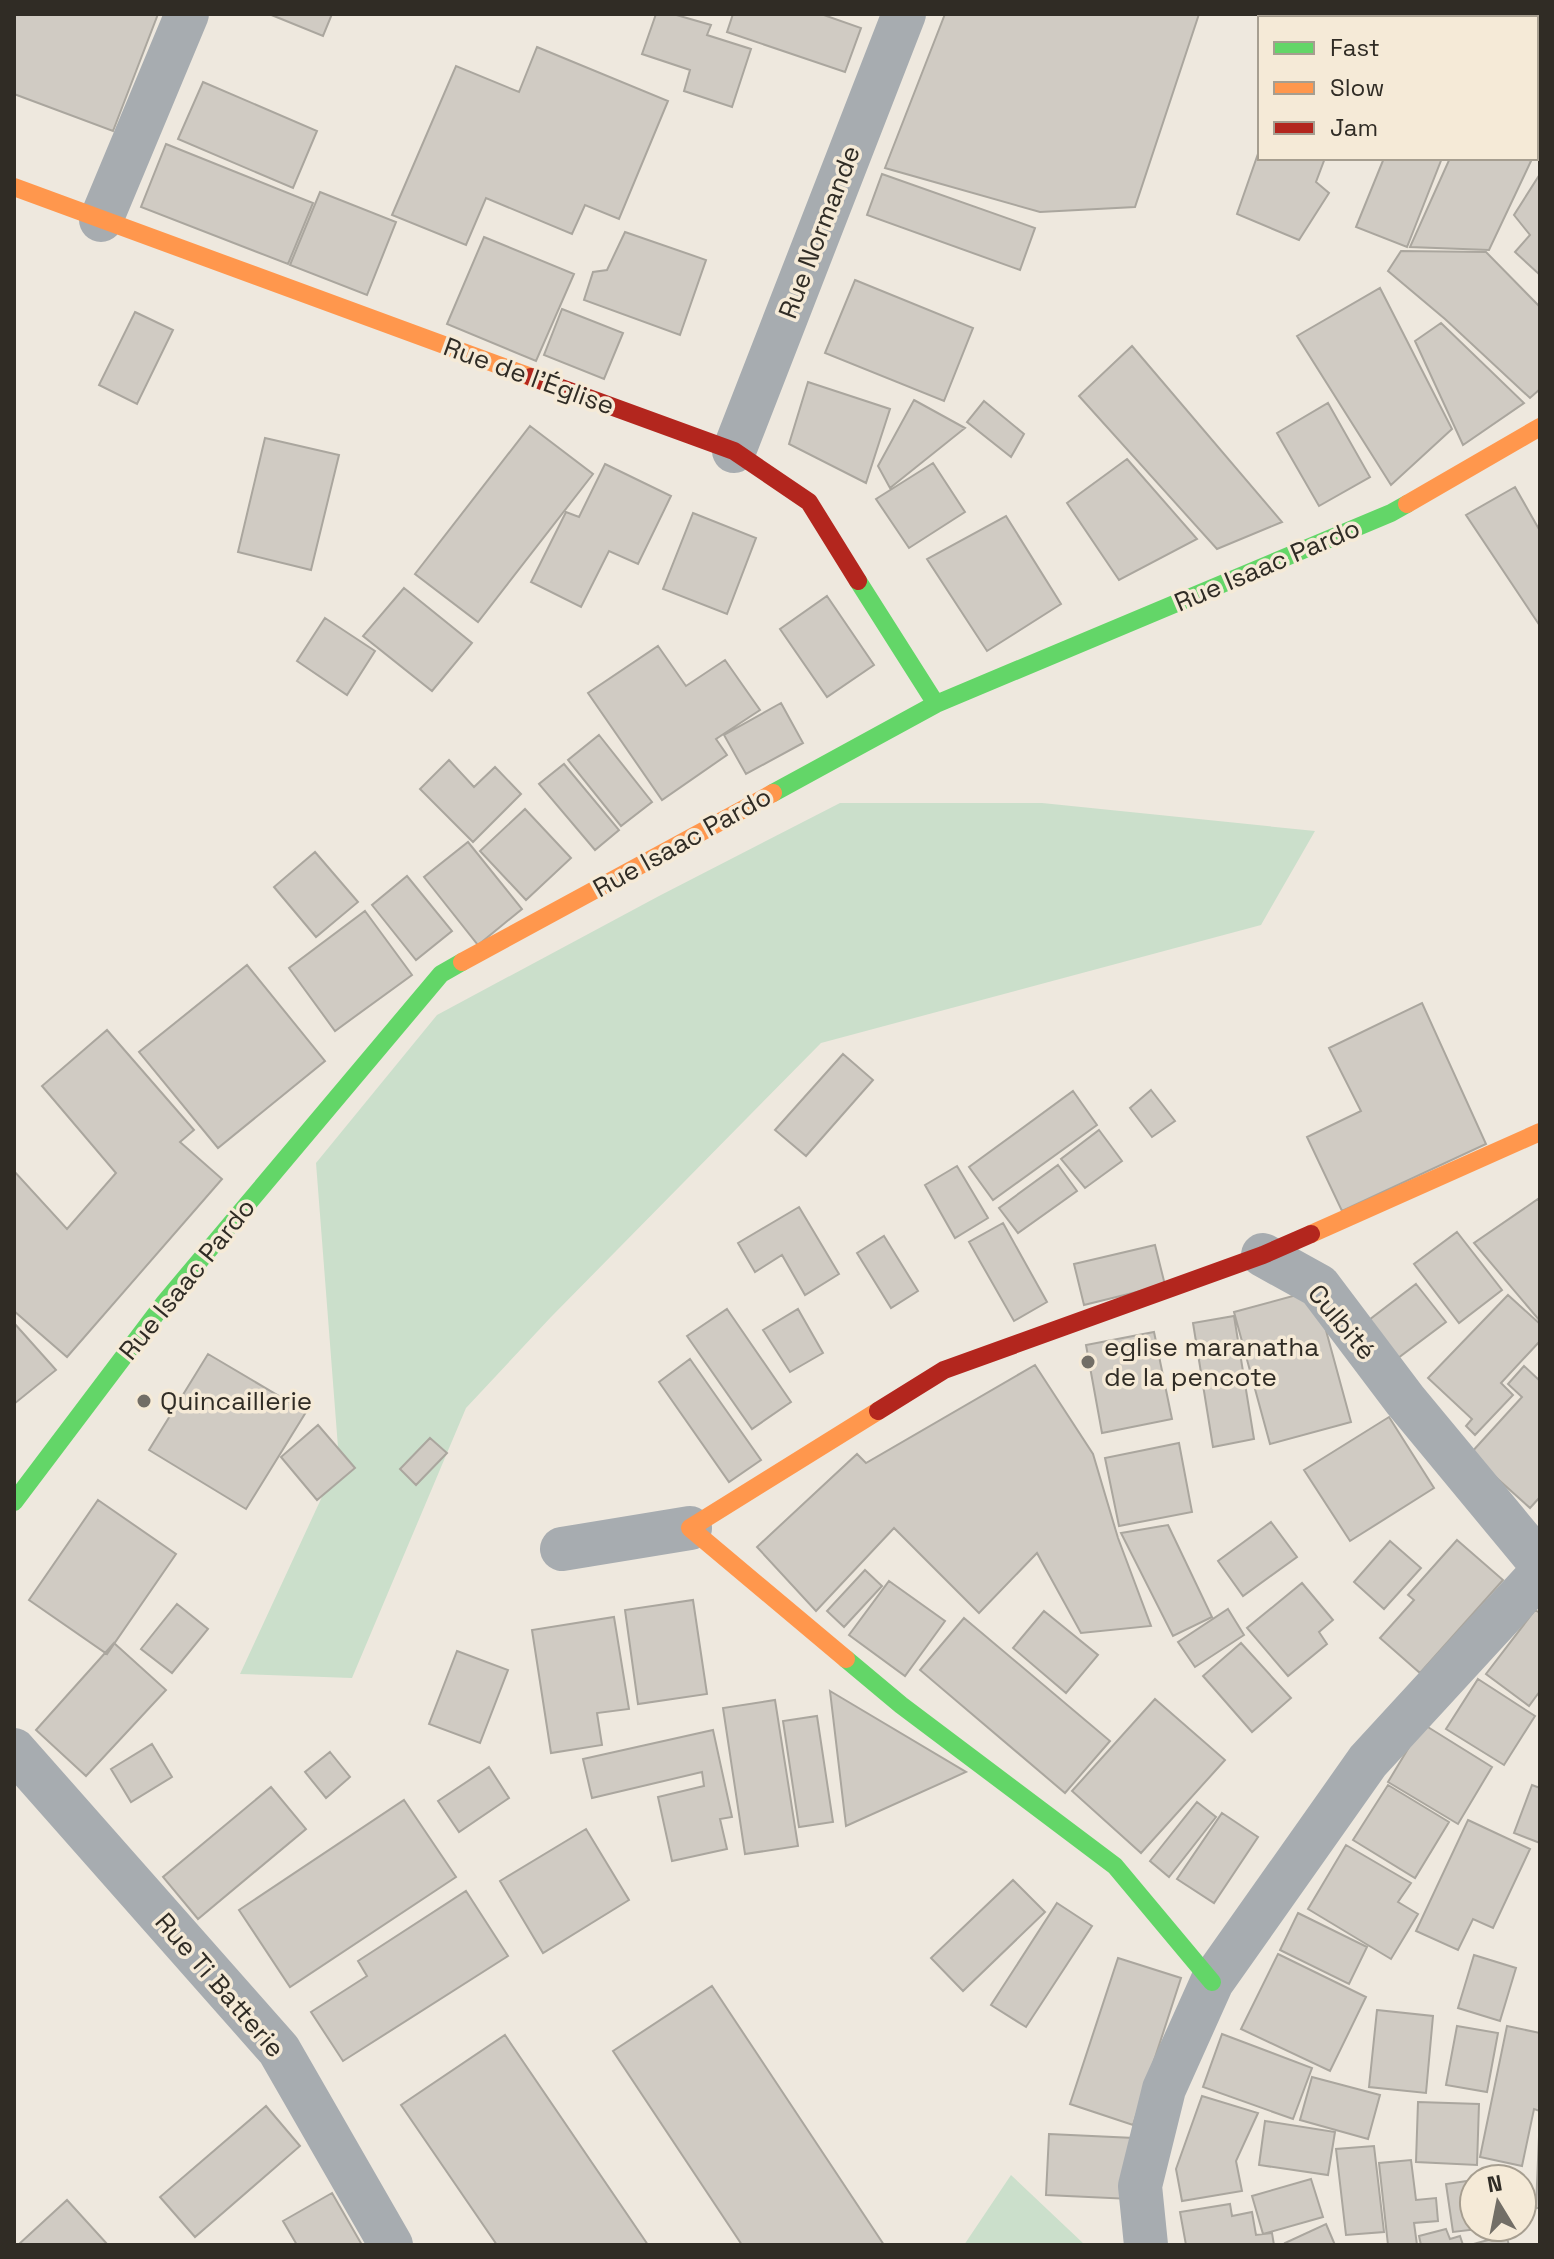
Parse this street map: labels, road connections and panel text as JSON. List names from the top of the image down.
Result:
{
  "streets": {
    "street": [
      "Rue Normande",
      "Rue de l'Église",
      "Rue Isaac Pardo",
      "Culbité",
      "Rue Ti Batterie"
    ]
  },
  "crossings": [
    ["Rue Normande", "Rue de l'Église"],
    ["Rue de l'Église", "Rue Isaac Pardo"]
  ],
  "places": ["eglise maranatha de la pencote", "Quincaillerie"],
  "legend": ["Fast", "Slow", "Jam"],
  "north": "top"
}
